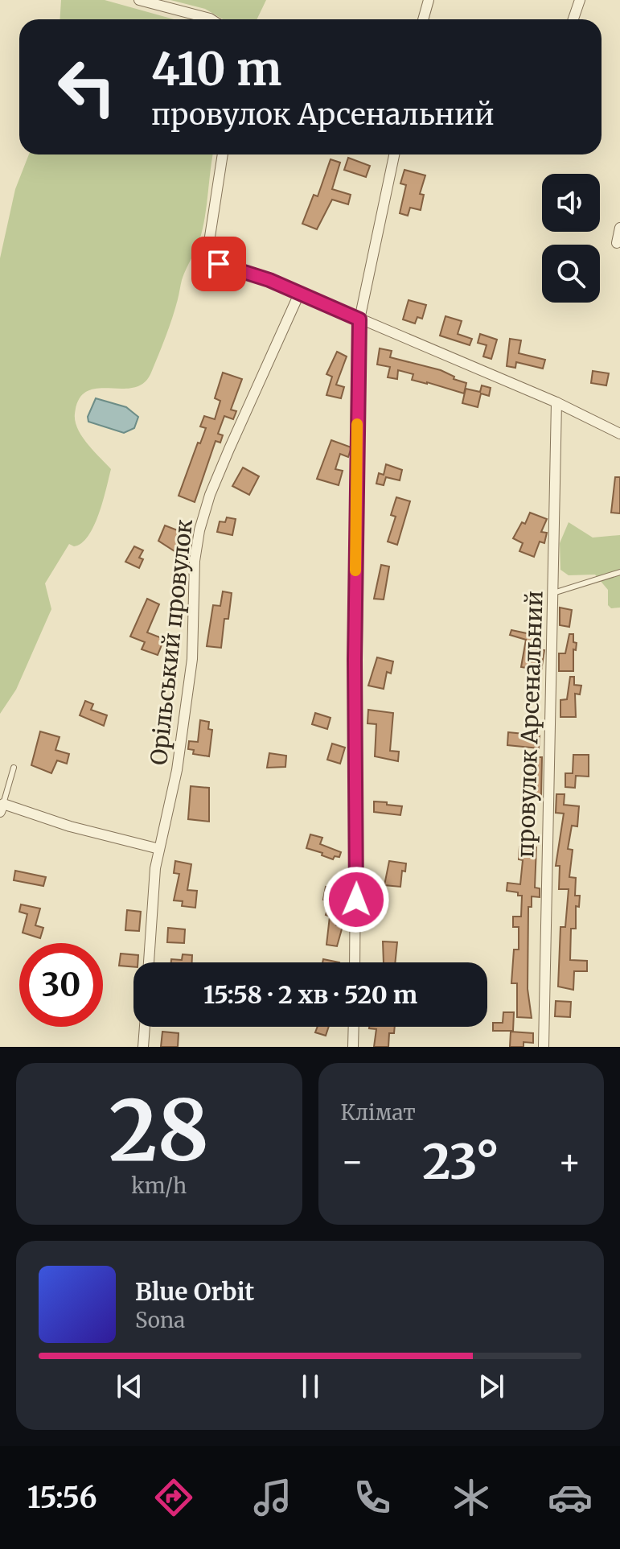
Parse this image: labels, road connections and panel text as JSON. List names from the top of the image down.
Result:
{
  "streets": {
    "street": ["Орільський провулок", "провулок Арсенальний"]
  },
  "page": {
    "turn": ["410 m", "провулок Арсенальний"],
    "limit": "30",
    "trip": "15:58 · 2 хв · 520 m",
    "tile": [
      ["28", "km/h"],
      "Клімат"
    ],
    "heat": ["−", "23°", "+"],
    "song": ["Blue Orbit", "Sona"],
    "tabs": "15:56"
  }
}
